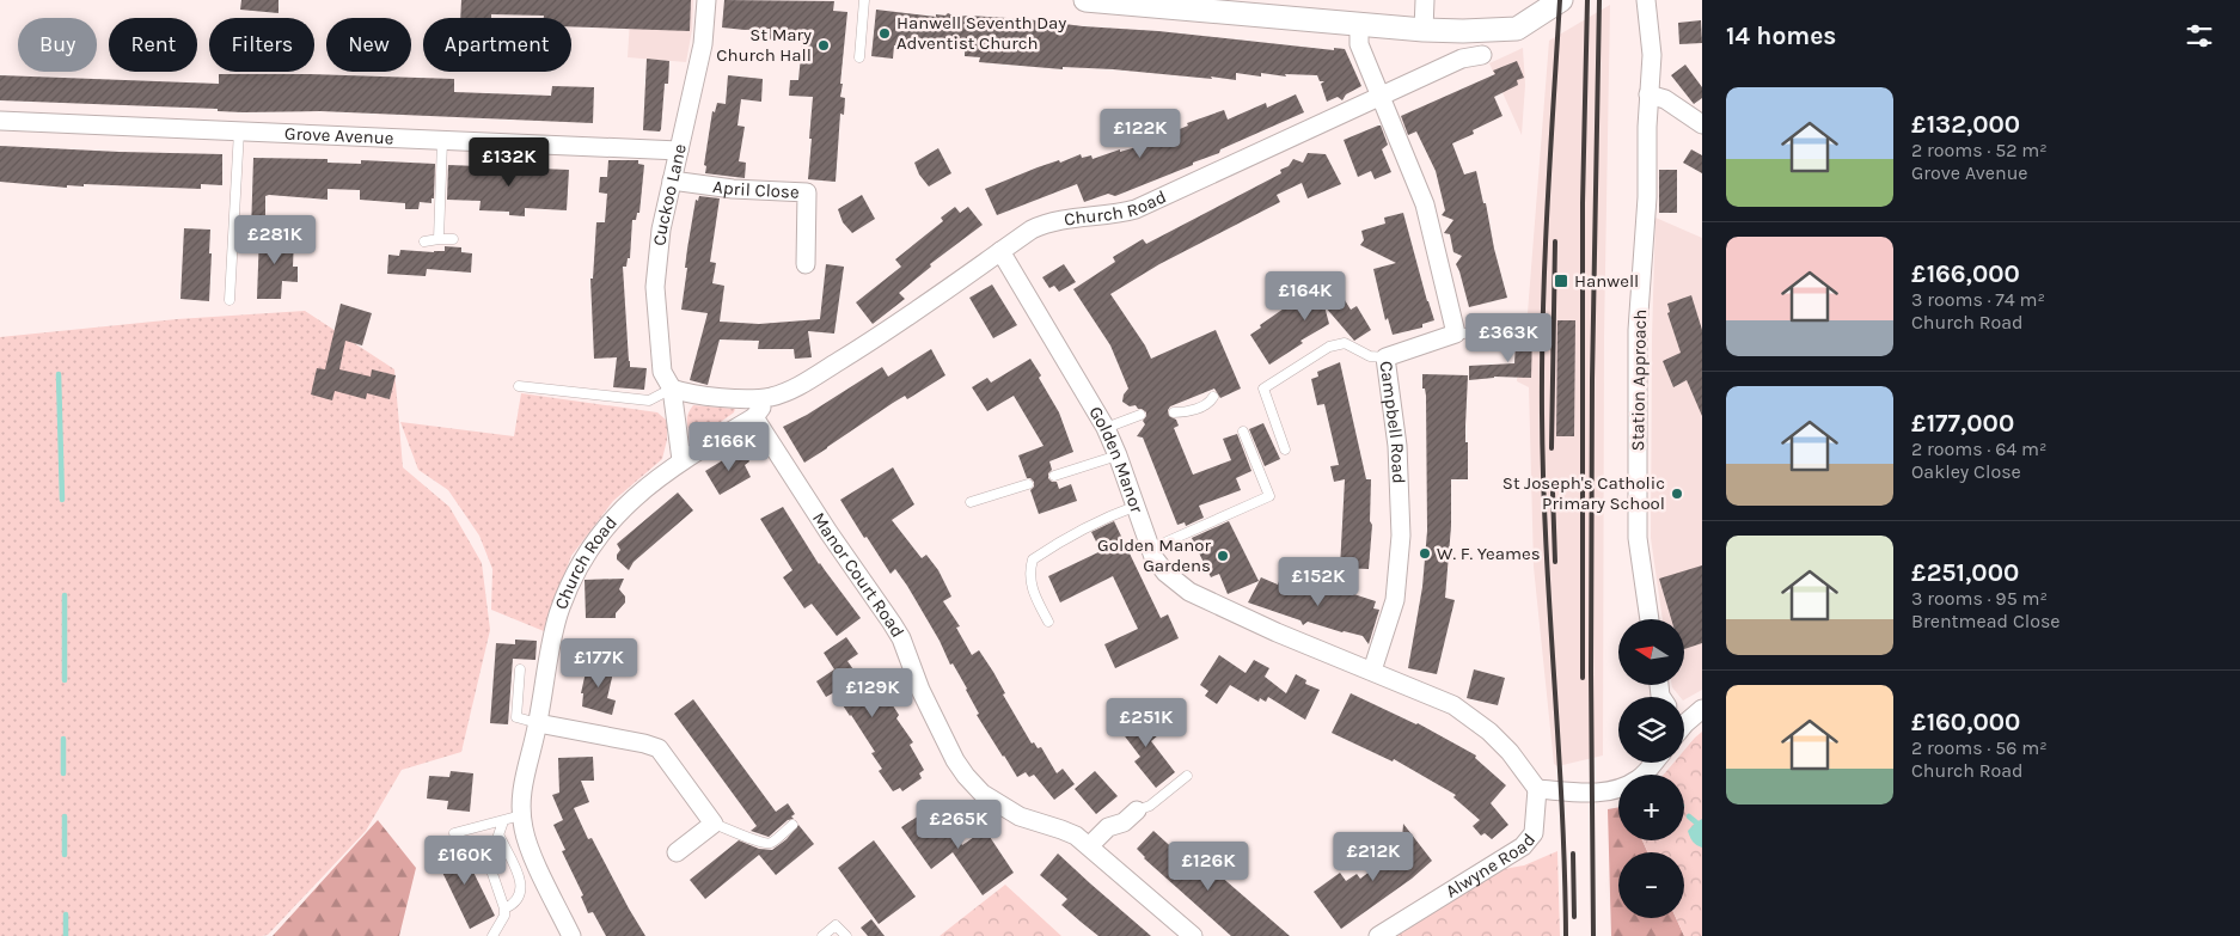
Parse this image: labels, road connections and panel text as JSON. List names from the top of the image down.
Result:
{
  "streets": {
    "street": [
      "Grove Avenue",
      "April Close",
      "Cuckoo Lane",
      "Church Road",
      "Station Approach",
      "Campbell Road",
      "Golden Manor",
      "Manor Court Road",
      "Alwyne Road"
    ]
  },
  "crossings": [
    ["Grove Avenue", "Cuckoo Lane"],
    ["April Close", "Cuckoo Lane"],
    ["Cuckoo Lane", "Church Road"],
    ["Church Road", "Golden Manor"],
    ["Church Road", "Manor Court Road"],
    ["Campbell Road", "Golden Manor"],
    ["Golden Manor", "Alwyne Road"]
  ],
  "places": {
    "other": [
      "Hanwell Seventh Day Adventist Church",
      "St Mary Church Hall",
      "St Joseph's Catholic Primary School",
      "W. F. Yeames",
      "Golden Manor Gardens"
    ],
    "transit": ["Hanwell"]
  },
  "north": "left",
  "page": {
    "heading": "14 homes",
    "chip": [
      "Buy",
      "Rent",
      "Filters",
      "New",
      "Apartment"
    ],
    "list": [
      {
        "name": "£132,000",
        "note": "2 rooms · 52 m² · Grove Avenue"
      },
      {
        "name": "£166,000",
        "note": "3 rooms · 74 m² · Church Road"
      },
      {
        "name": "£177,000",
        "note": "2 rooms · 64 m² · Oakley Close"
      },
      {
        "name": "£251,000",
        "note": "3 rooms · 95 m² · Brentmead Close"
      },
      {
        "name": "£160,000",
        "note": "2 rooms · 56 m² · Church Road"
      }
    ],
    "price": [
      "£122K",
      "£132K",
      "£281K",
      "£164K",
      "£363K",
      "£166K",
      "£152K",
      "£177K",
      "£129K",
      "£251K",
      "£265K",
      "£212K",
      "£160K",
      "£126K"
    ],
    "map_buttons": ["+", "−"]
  }
}
